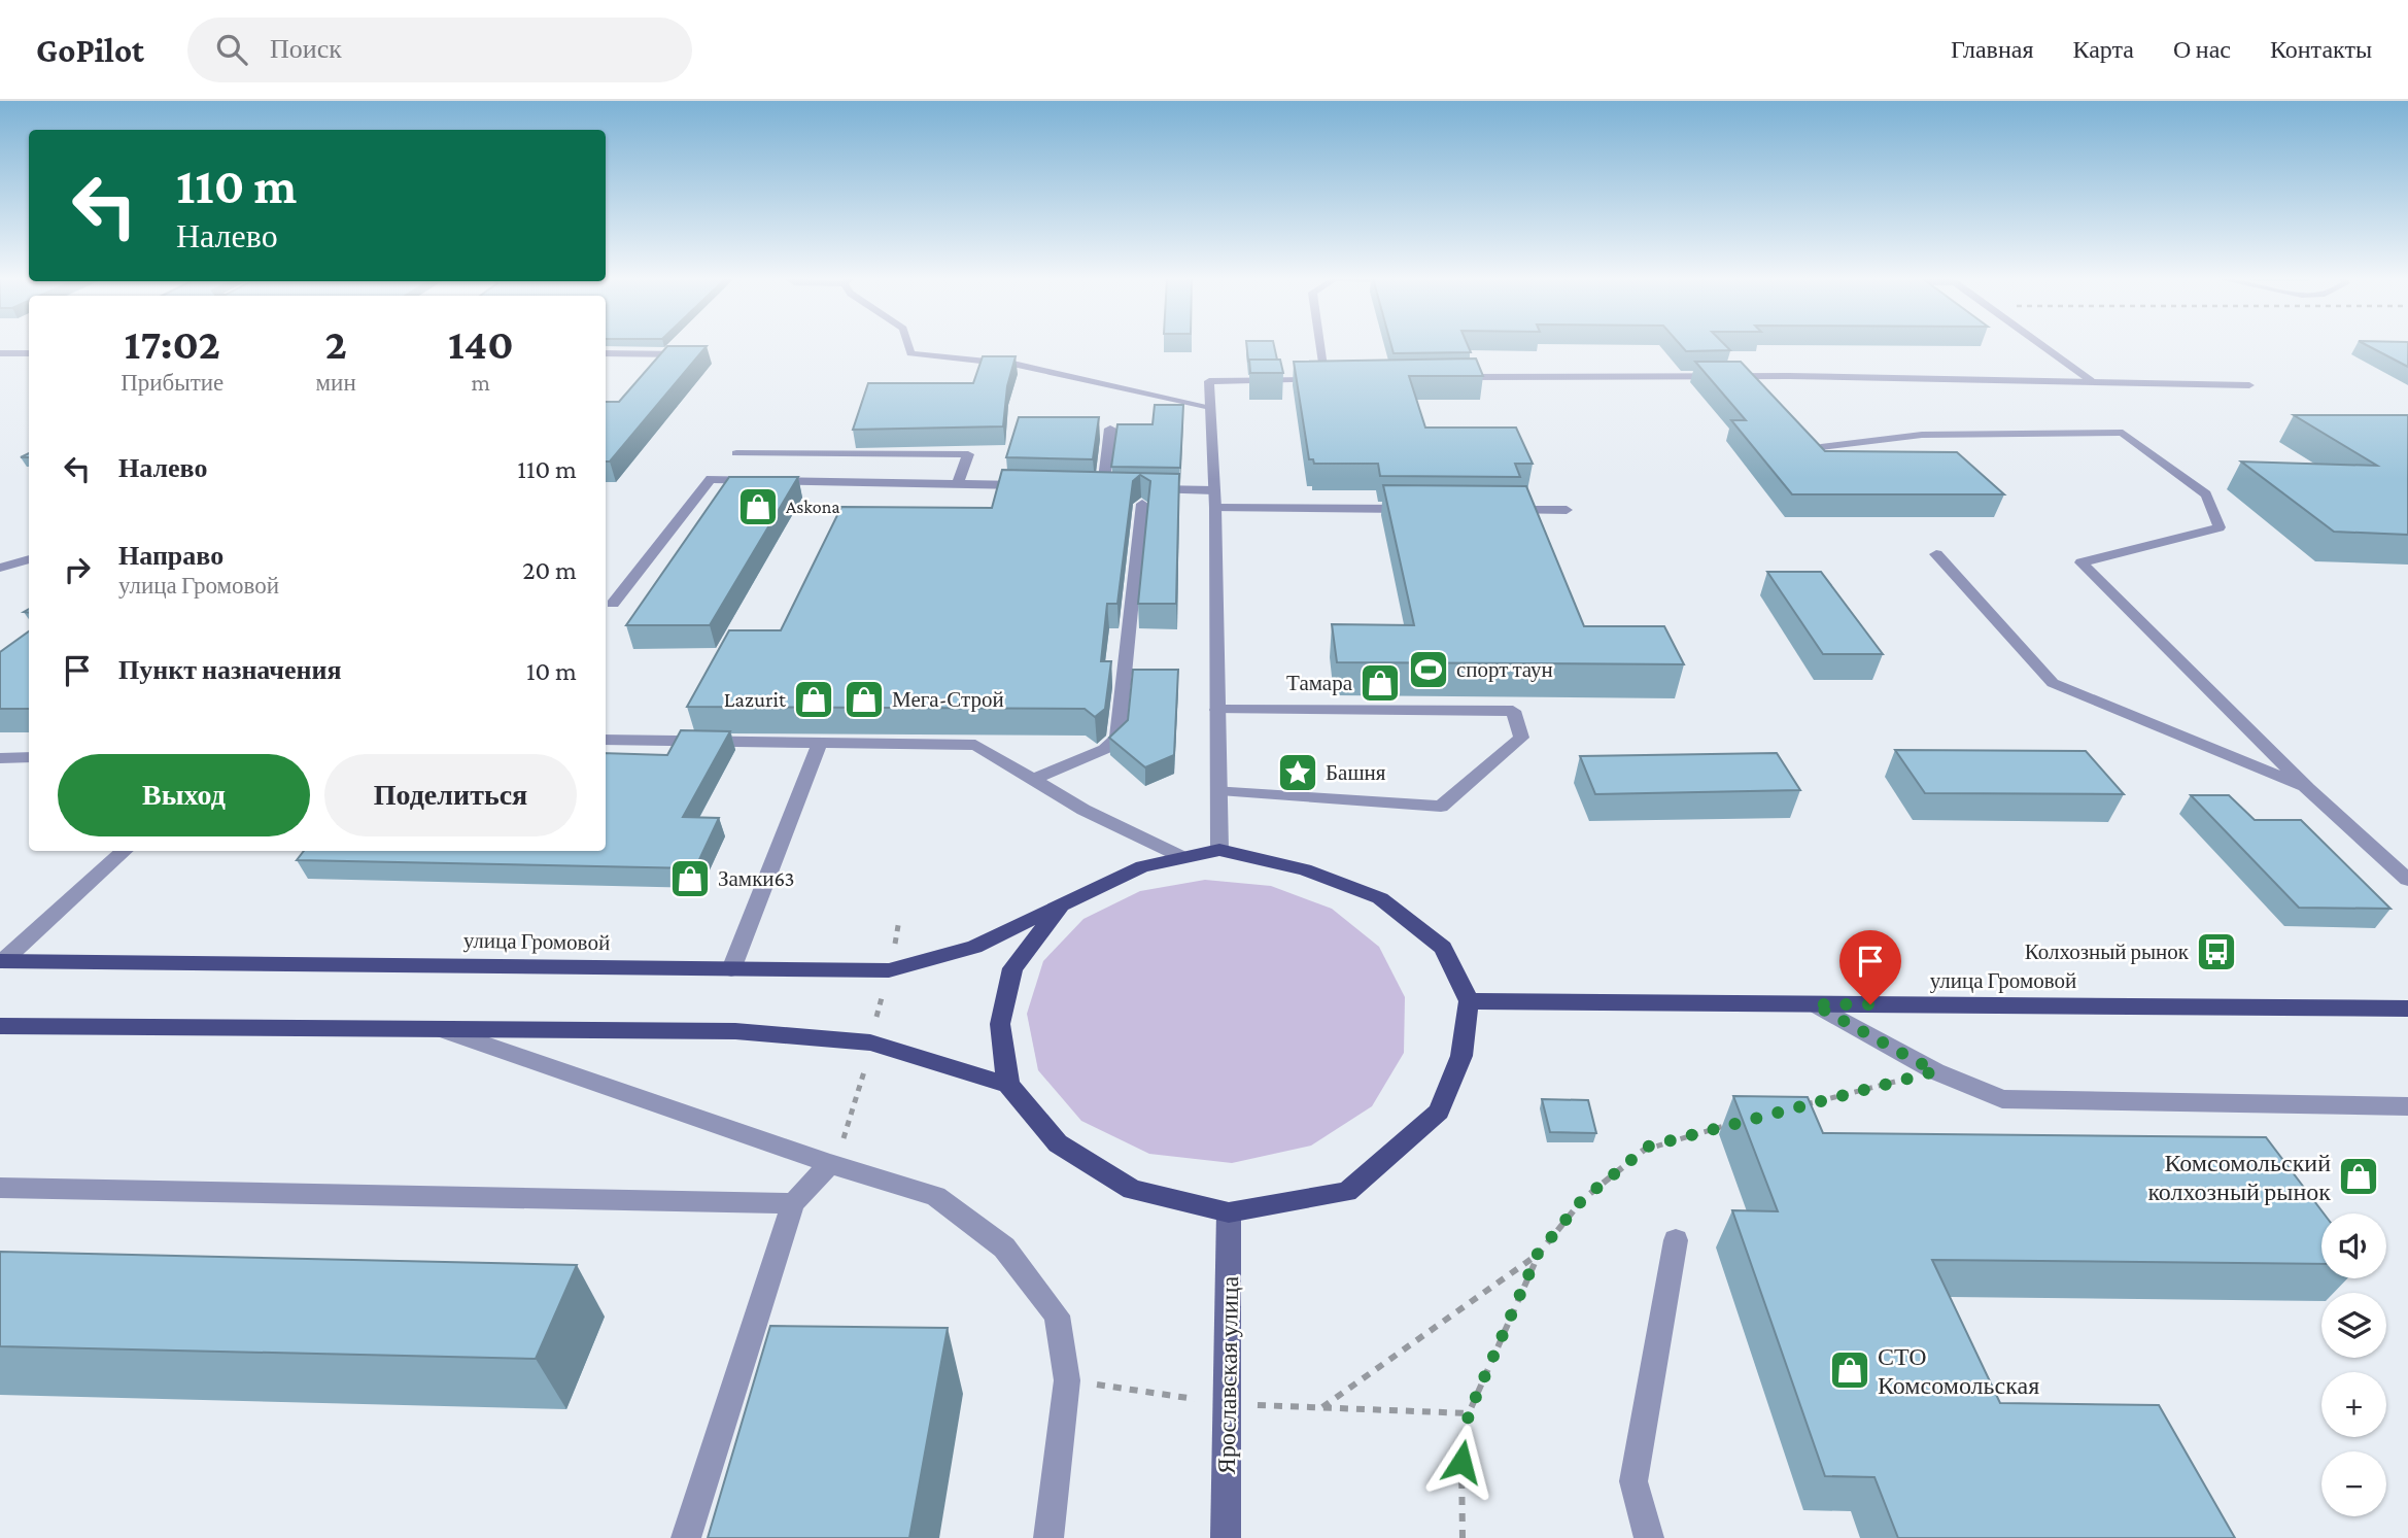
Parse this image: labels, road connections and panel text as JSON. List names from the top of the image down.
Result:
{
  "streets": {
    "main road": ["улица Громовой", "Ярославская улица"]
  },
  "places": {
    "shop": [
      "Askona",
      "Тамара",
      "Lazurit",
      "Мега-Строй",
      "Замки63",
      "Комсомольский колхозный рынок",
      "СТО Комсомольская"
    ],
    "sports": ["спорт таун"],
    "place": ["Башня"],
    "bus stop": ["Колхозный рынок"]
  },
  "page": {
    "header": "GoPilot",
    "search": "Поиск",
    "nav": [
      "Главная",
      "Карта",
      "О нас",
      "Контакты"
    ],
    "turn": ["110 m", "Налево"],
    "eta": [
      "17:02",
      "Прибытие",
      "2",
      "мин",
      "140",
      "m"
    ],
    "list": [
      {
        "name": "Налево",
        "value": "110 m"
      },
      {
        "name": "Направо",
        "note": "улица Громовой",
        "value": "20 m"
      },
      {
        "name": "Пункт назначения",
        "value": "10 m"
      }
    ],
    "buttons": ["Выход", "Поделиться"],
    "map_buttons": ["+", "−"]
  }
}
